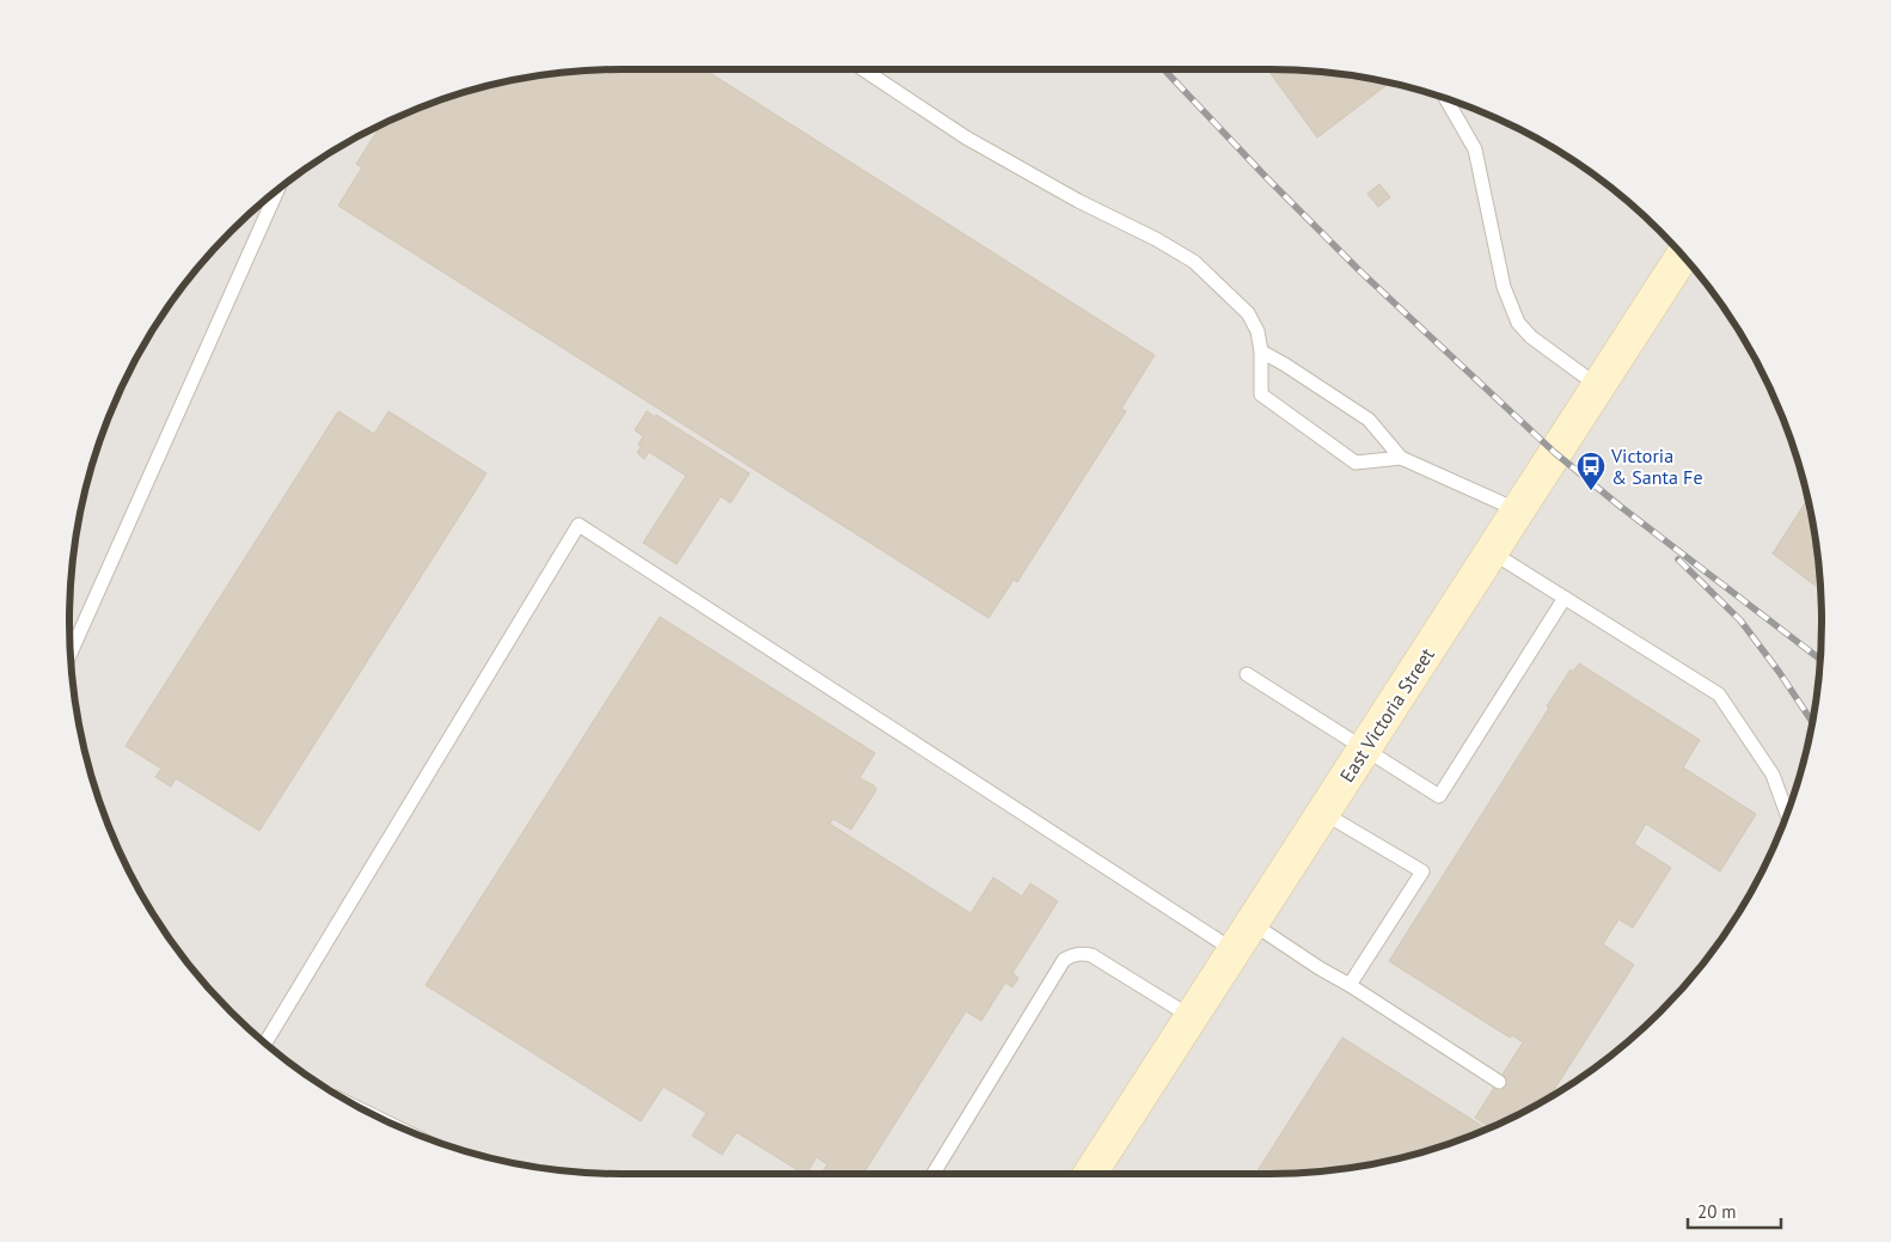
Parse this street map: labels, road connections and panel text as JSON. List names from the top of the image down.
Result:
{
  "streets": {
    "street": ["East Victoria Street"]
  },
  "places": {
    "bus stop": ["Victoria & Santa Fe"]
  },
  "scale_bar": "20 m"
}
